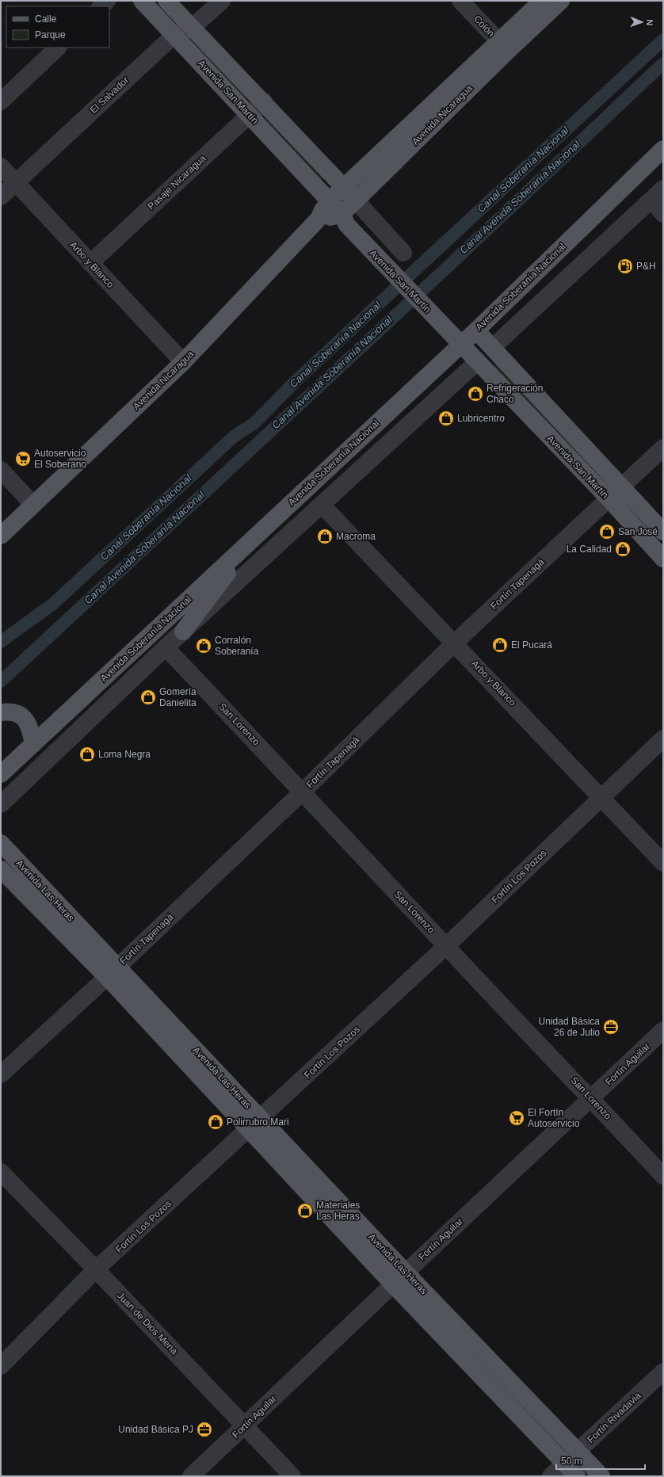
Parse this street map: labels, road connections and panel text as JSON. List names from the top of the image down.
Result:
{
  "streets": {
    "main road": [
      "Avenida San Martín",
      "Avenida Nicaragua",
      "Avenida Soberanía Nacional",
      "Avenida Las Heras"
    ],
    "street": [
      "Colón",
      "El Salvador",
      "Pasaje Nicaragua",
      "Arbo y Blanco",
      "Fortín Tapenagá",
      "San Lorenzo",
      "Fortín Los Pozos",
      "Fortín Aguilar",
      "Juan de Dios Mena",
      "Fortín Rivadavia"
    ]
  },
  "crossings": [
    ["Colón", "Avenida Nicaragua"],
    ["Avenida San Martín", "El Salvador"],
    ["Avenida San Martín", "Avenida Nicaragua"],
    ["Avenida San Martín", "Pasaje Nicaragua"],
    ["Avenida San Martín", "Avenida Soberanía Nacional"],
    ["Avenida San Martín", "Fortín Tapenagá"],
    ["El Salvador", "Arbo y Blanco"],
    ["Avenida Nicaragua", "Arbo y Blanco"],
    ["Pasaje Nicaragua", "Arbo y Blanco"],
    ["Arbo y Blanco", "Fortín Tapenagá"],
    ["Arbo y Blanco", "Fortín Los Pozos"],
    ["Fortín Tapenagá", "San Lorenzo"],
    ["Fortín Tapenagá", "Avenida Las Heras"],
    ["San Lorenzo", "Fortín Los Pozos"],
    ["San Lorenzo", "Fortín Aguilar"],
    ["Fortín Los Pozos", "Avenida Las Heras"],
    ["Fortín Los Pozos", "Juan de Dios Mena"],
    ["Avenida Las Heras", "Fortín Aguilar"],
    ["Avenida Las Heras", "Fortín Rivadavia"],
    ["Fortín Aguilar", "Juan de Dios Mena"]
  ],
  "water": ["Canal Soberanía Nacional", "Canal Avenida Soberanía Nacional"],
  "places": {
    "fuel station": ["P&H"],
    "shop": [
      "Refrigeración Chaco",
      "Lubricentro",
      "San José",
      "Macroma",
      "La Calidad",
      "El Pucará",
      "Corralón Soberanía",
      "Gomería Danielita",
      "Loma Negra",
      "Polirrubro Mari",
      "Materiales Las Heras"
    ],
    "supermarket": ["Autoservicio El Soberano", "El Fortín Autoservicio"],
    "office": ["Unidad Básica 26 de Julio", "Unidad Básica PJ"]
  },
  "legend": ["Calle", "Parque"],
  "scale_bar": "50 m",
  "north": "right"
}
